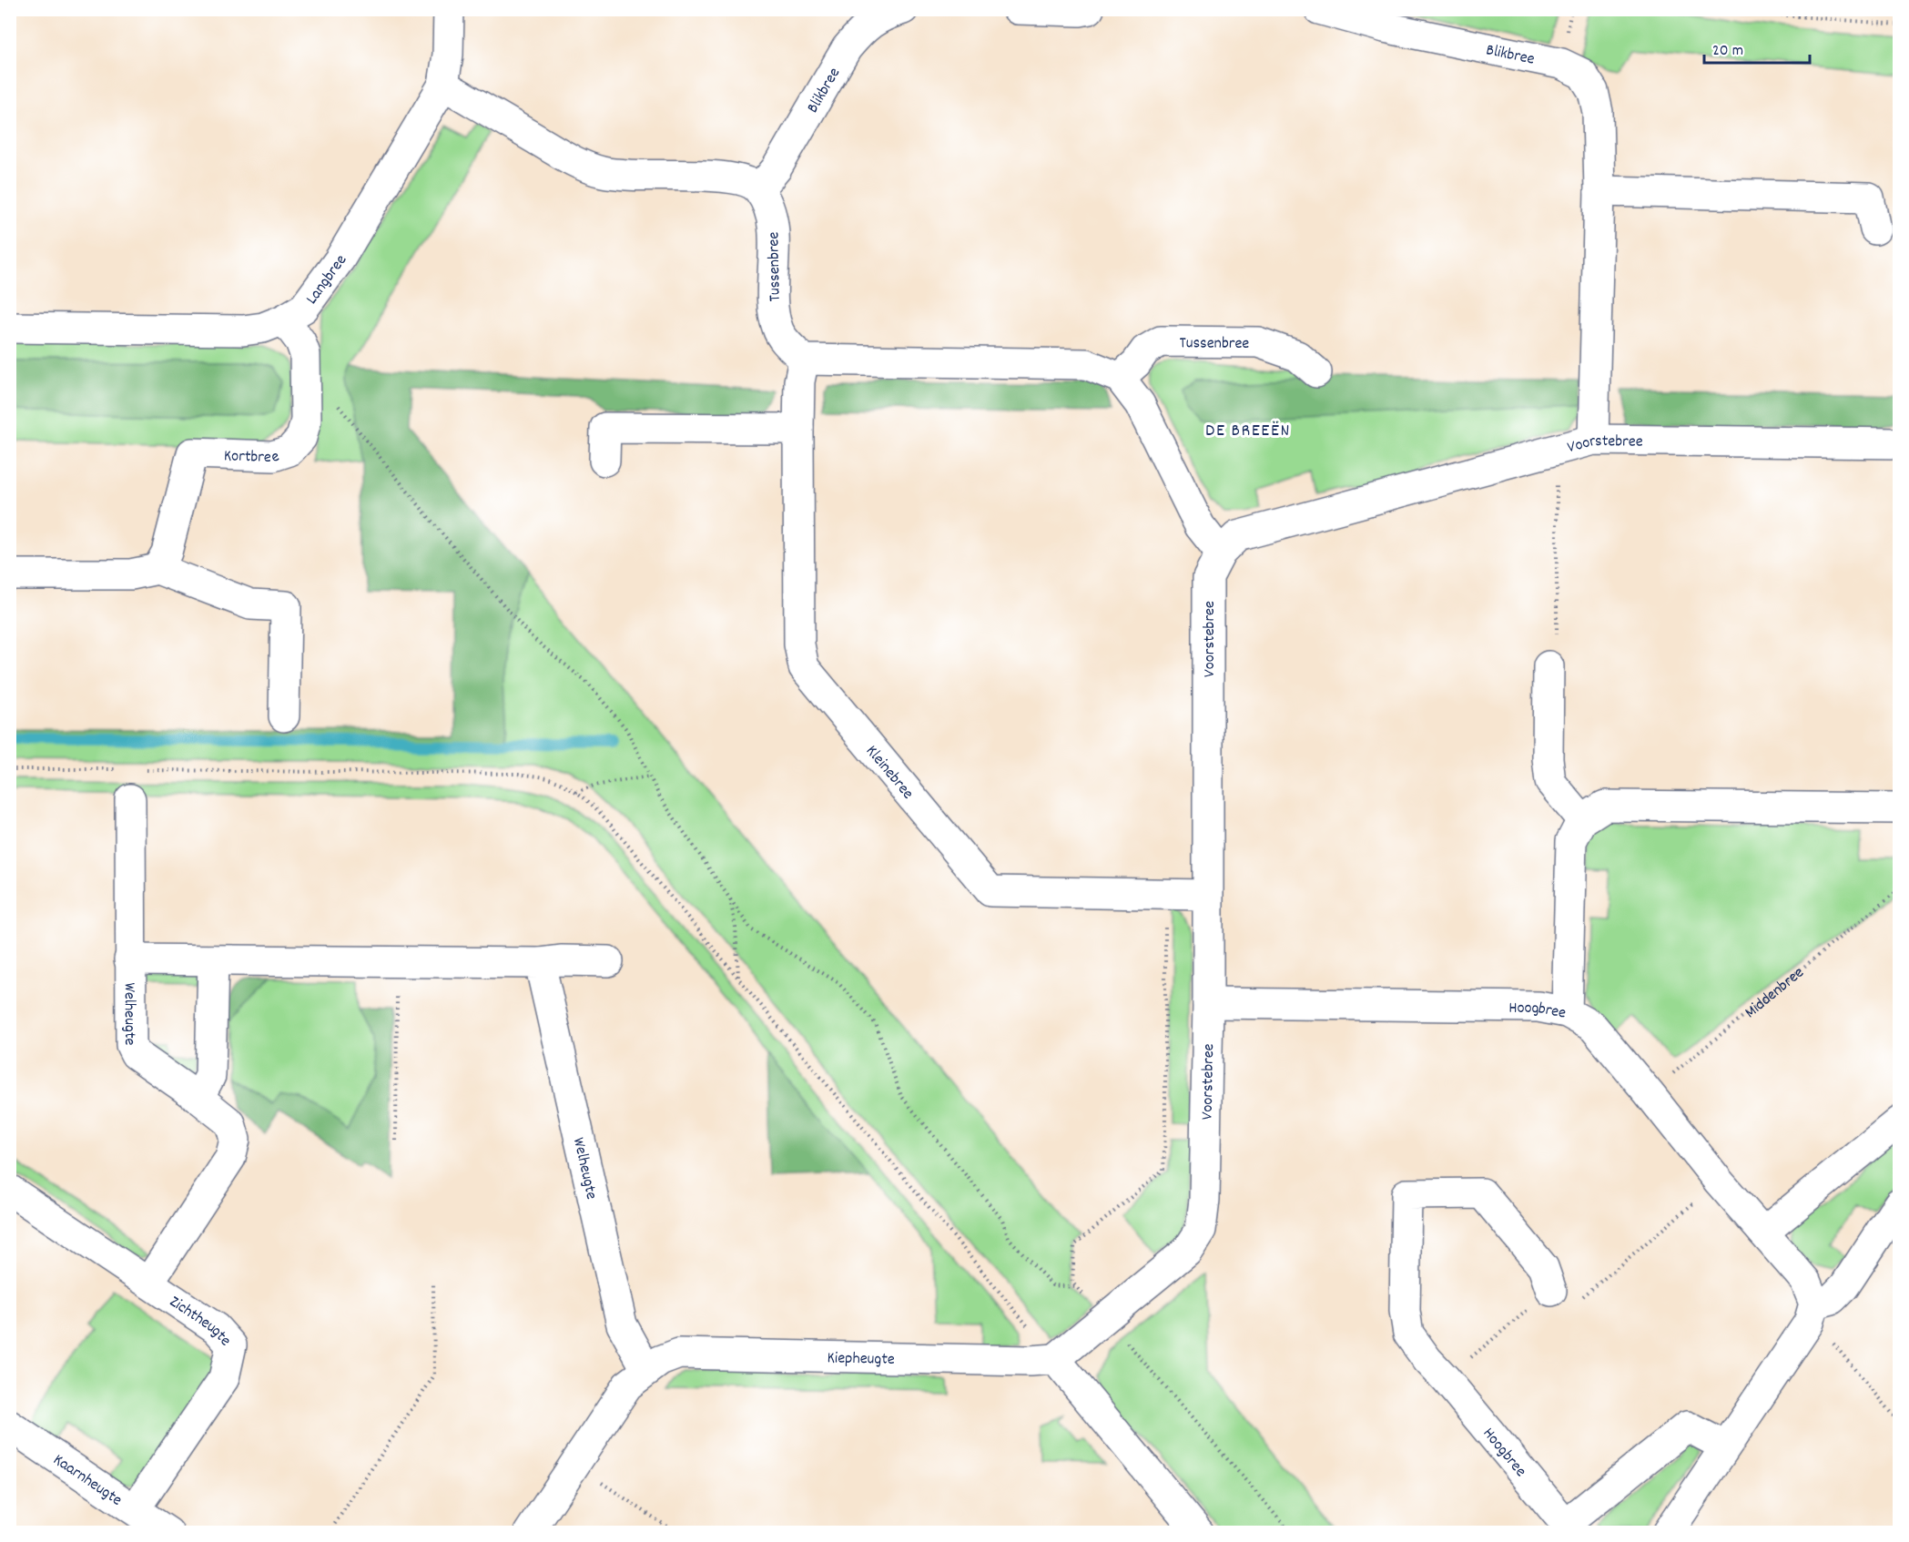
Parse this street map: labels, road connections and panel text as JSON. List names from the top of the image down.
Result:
{
  "streets": {
    "street": [
      "Blikbree",
      "Tussenbree",
      "Langbree",
      "Voorstebree",
      "Kortbree",
      "Kleinebree",
      "Hoogbree",
      "Welheugte",
      "Zichtheugte",
      "Kiepheugte",
      "Kaarnheugte"
    ],
    "path": ["Middenbree"]
  },
  "crossings": [
    ["Blikbree", "Tussenbree"],
    ["Blikbree", "Voorstebree"],
    ["Tussenbree", "Kleinebree"],
    ["Langbree", "Kortbree"],
    ["Voorstebree", "Kleinebree"],
    ["Voorstebree", "Hoogbree"],
    ["Voorstebree", "Kiepheugte"],
    ["Middenbree", "Hoogbree"],
    ["Welheugte", "Zichtheugte"],
    ["Welheugte", "Kiepheugte"],
    ["Zichtheugte", "Kaarnheugte"]
  ],
  "districts": ["DE BREEËN"],
  "scale_bar": "20 m"
}
